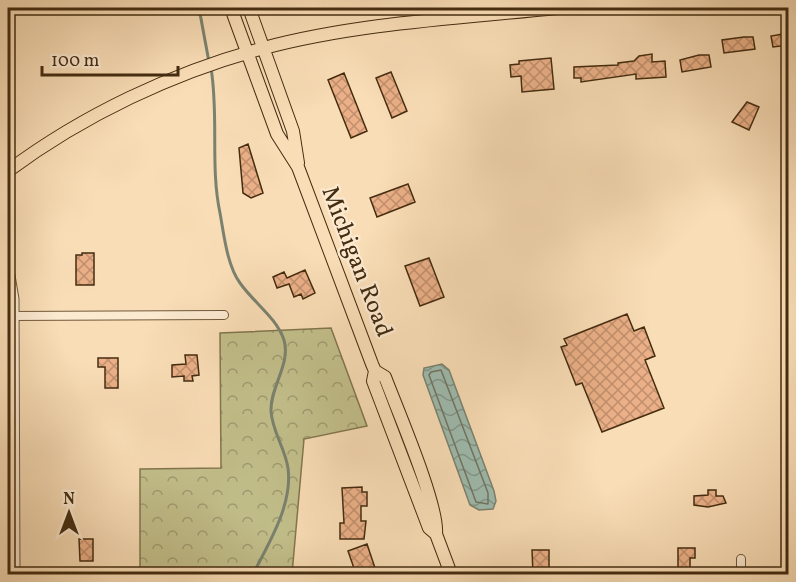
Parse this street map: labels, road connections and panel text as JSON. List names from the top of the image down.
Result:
{
  "streets": {
    "main road": ["Michigan Road"]
  },
  "scale_bar": "100 m",
  "north": "top"
}
